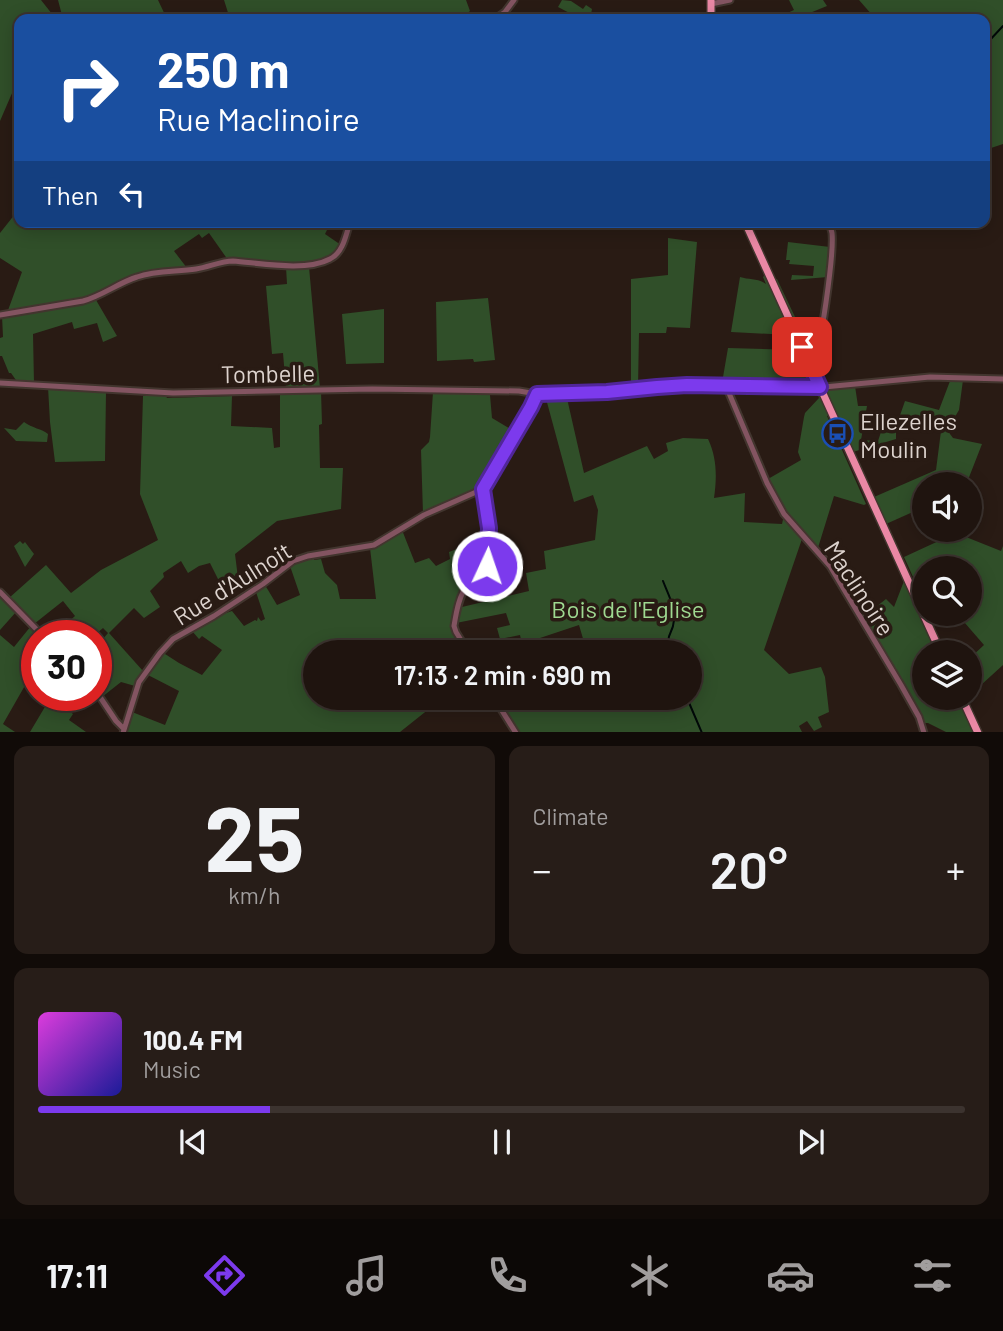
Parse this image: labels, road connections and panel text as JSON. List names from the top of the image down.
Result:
{
  "streets": {
    "street": ["Tombelle", "Rue d'Aulnoit", "Maclinoire"]
  },
  "crossings": [
    ["Tombelle", "Maclinoire"]
  ],
  "parks": ["Bois de l'Eglise"],
  "places": {
    "bus stop": ["Ellezelles Moulin"]
  },
  "page": {
    "turn": ["250 m", "Rue Maclinoire"],
    "then": "Then",
    "limit": "30",
    "trip": "17:13 · 2 min · 690 m",
    "tile": [
      ["25", "km/h"],
      "Climate"
    ],
    "heat": ["−", "20°", "+"],
    "song": ["100.4 FM", "Music"],
    "tabs": "17:11"
  }
}
